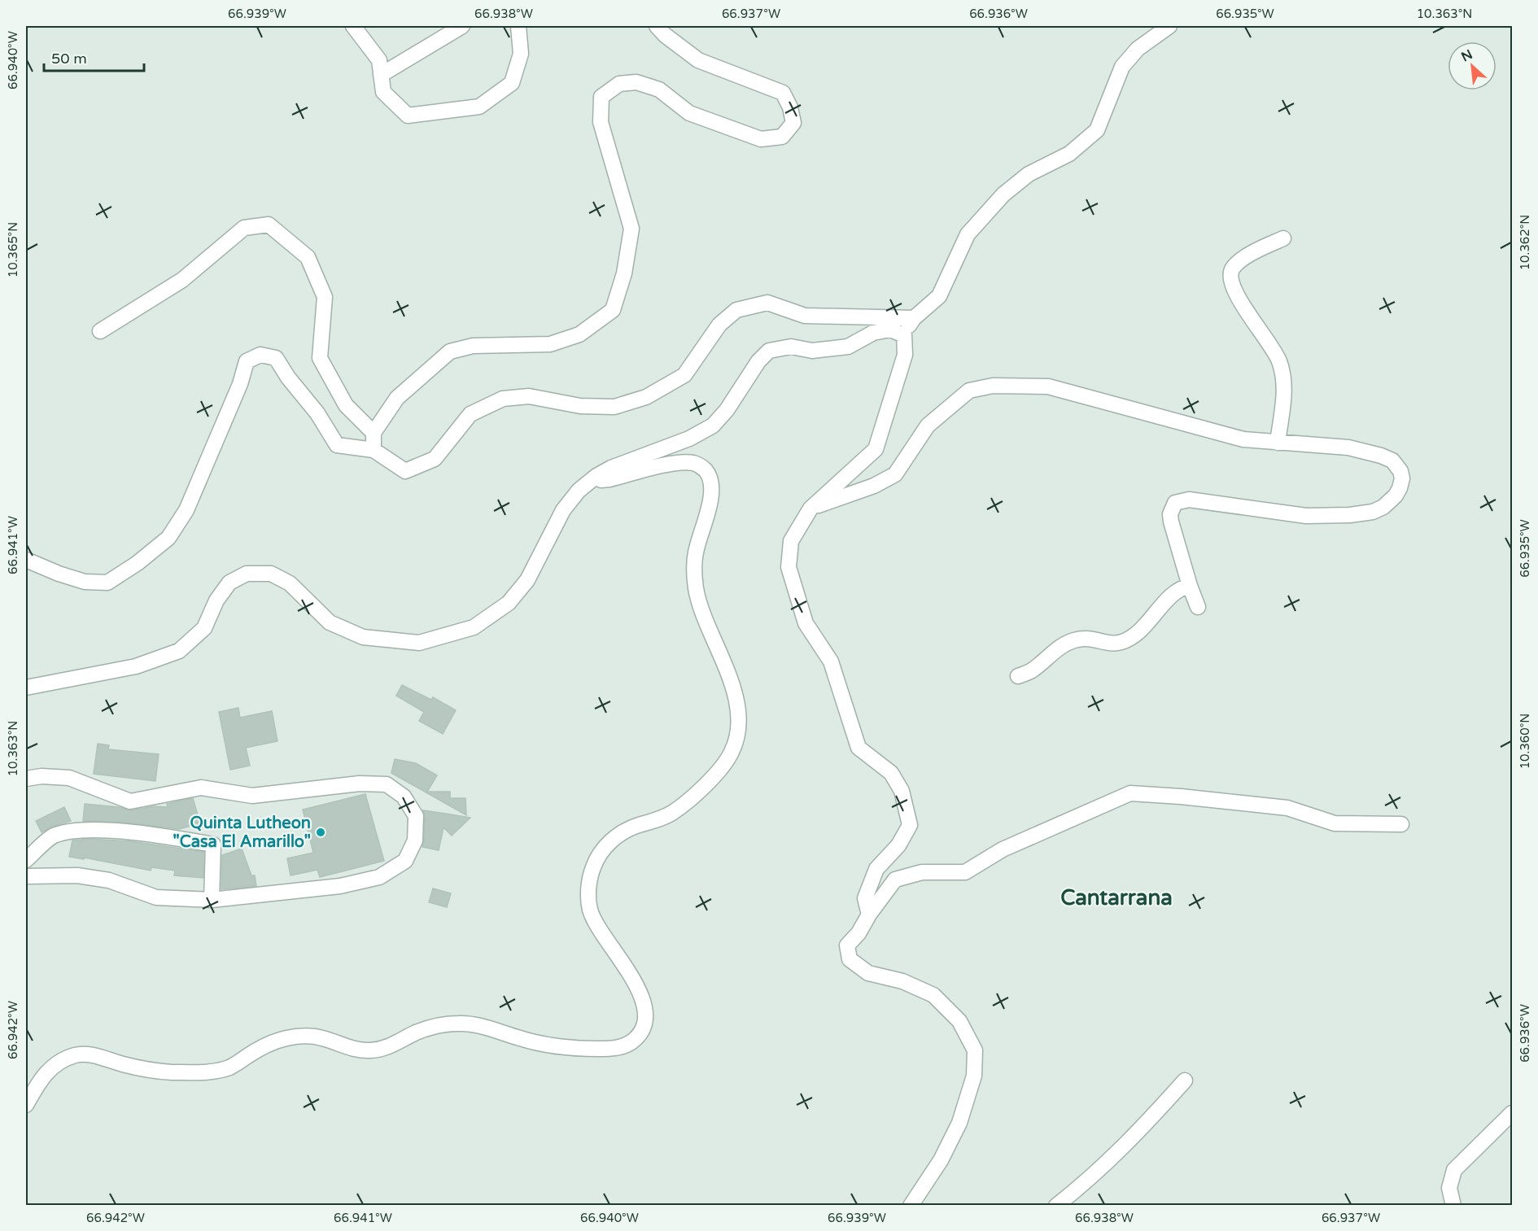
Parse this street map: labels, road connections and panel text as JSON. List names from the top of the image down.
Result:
{
  "districts": ["Cantarrana"],
  "places": ["Quinta Lutheon \"Casa El Amarillo\""],
  "scale_bar": "50 m",
  "north": "top left",
  "coordinates": [
    "66.939°W",
    "66.938°W",
    "66.937°W",
    "66.936°W",
    "66.935°W",
    "10.363°N",
    "66.940°W",
    "10.362°N",
    "10.365°N",
    "66.941°W",
    "10.360°N",
    "66.942°W"
  ]
}
